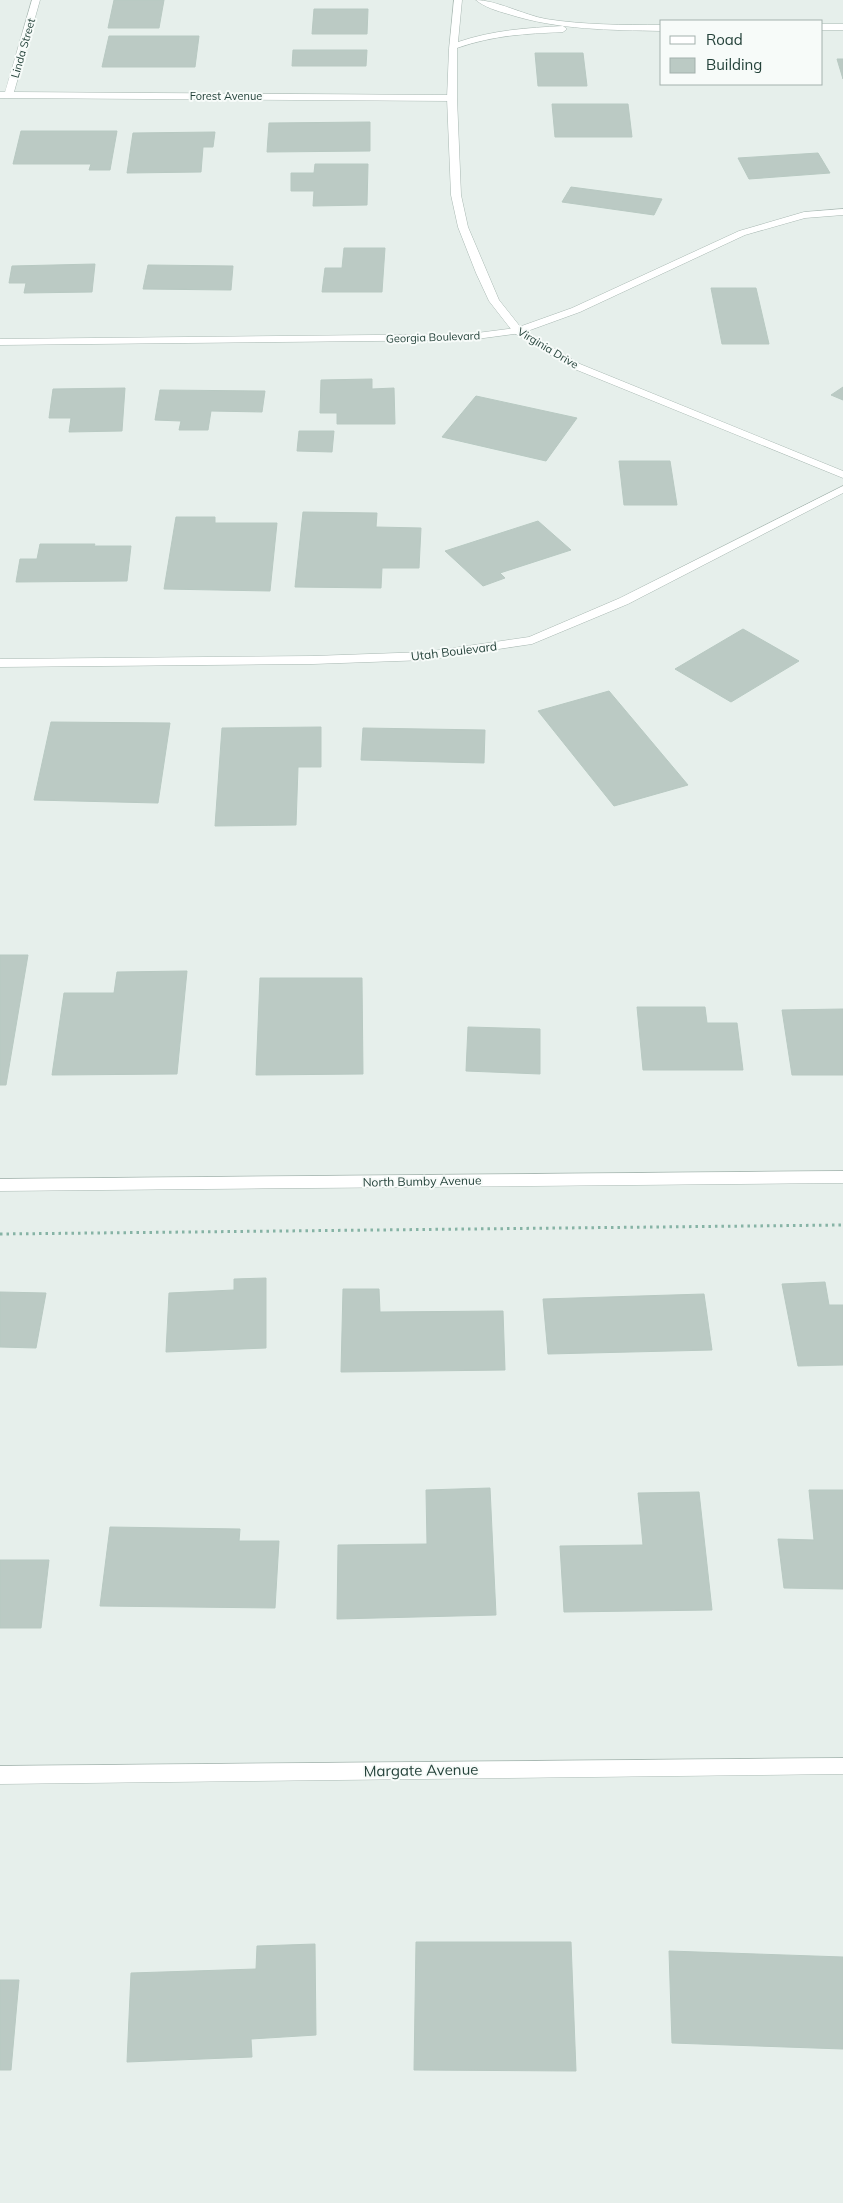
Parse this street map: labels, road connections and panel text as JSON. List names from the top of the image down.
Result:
{
  "streets": {
    "street": [
      "Linda Street",
      "Forest Avenue",
      "Georgia Boulevard",
      "Virginia Drive",
      "Utah Boulevard",
      "North Bumby Avenue",
      "Margate Avenue"
    ]
  },
  "crossings": [
    ["Linda Street", "Forest Avenue"],
    ["Forest Avenue", "Virginia Drive"],
    ["Georgia Boulevard", "Virginia Drive"]
  ],
  "legend": ["Road", "Building"]
}
